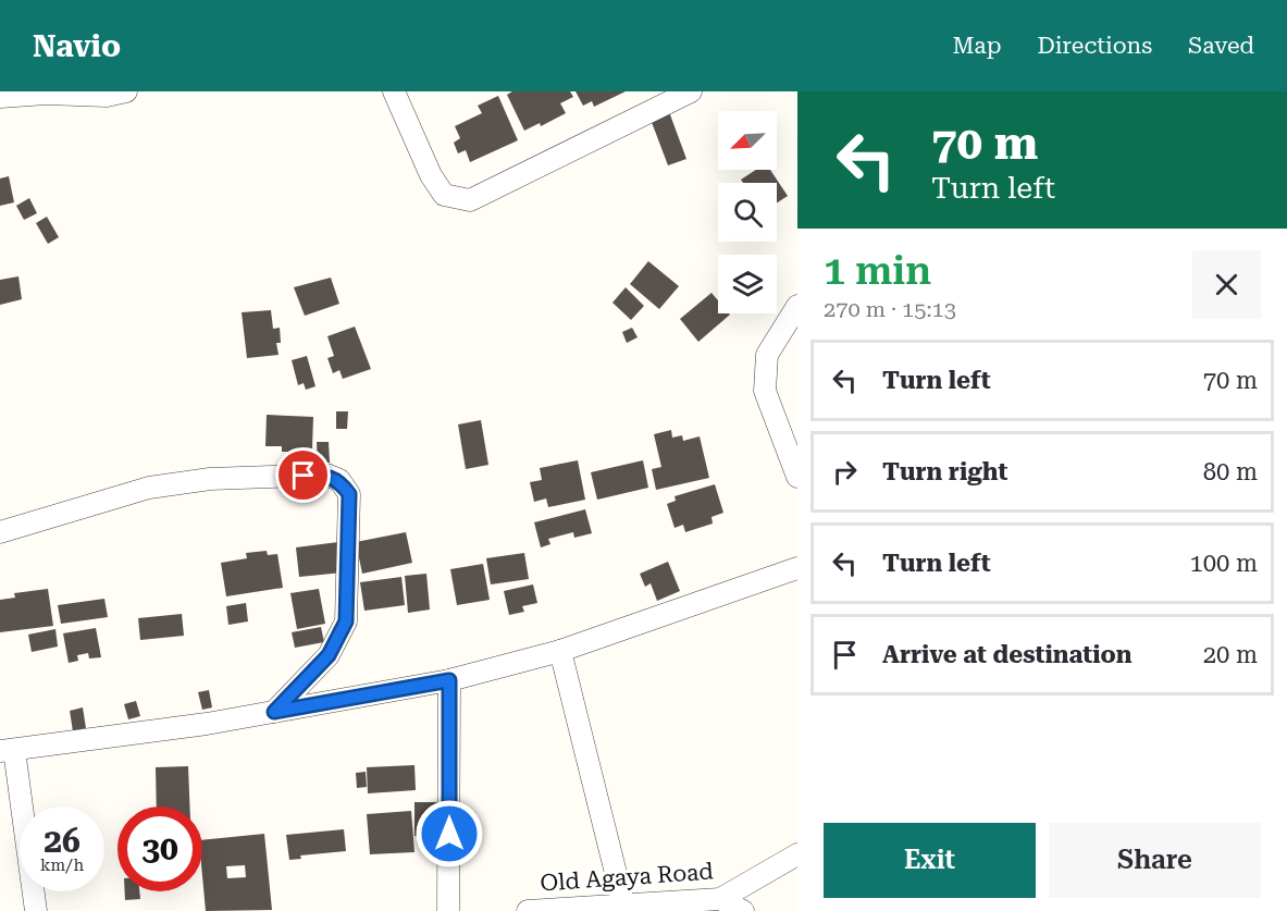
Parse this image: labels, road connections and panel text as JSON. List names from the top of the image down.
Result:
{
  "streets": {
    "street": ["Old Agaya Road"]
  },
  "north": "bottom left",
  "page": {
    "header": "Navio",
    "nav": ["Map", "Directions", "Saved"],
    "turn": ["70 m", "Turn left"],
    "heading": ["1 min", "270 m · 15:13"],
    "list": [
      {
        "name": "Turn left",
        "value": "70 m"
      },
      {
        "name": "Turn right",
        "value": "80 m"
      },
      {
        "name": "Turn left",
        "value": "100 m"
      },
      {
        "name": "Arrive at destination",
        "value": "20 m"
      }
    ],
    "speed": "26 km/h",
    "limit": "30",
    "buttons": ["Exit", "Share"]
  }
}
